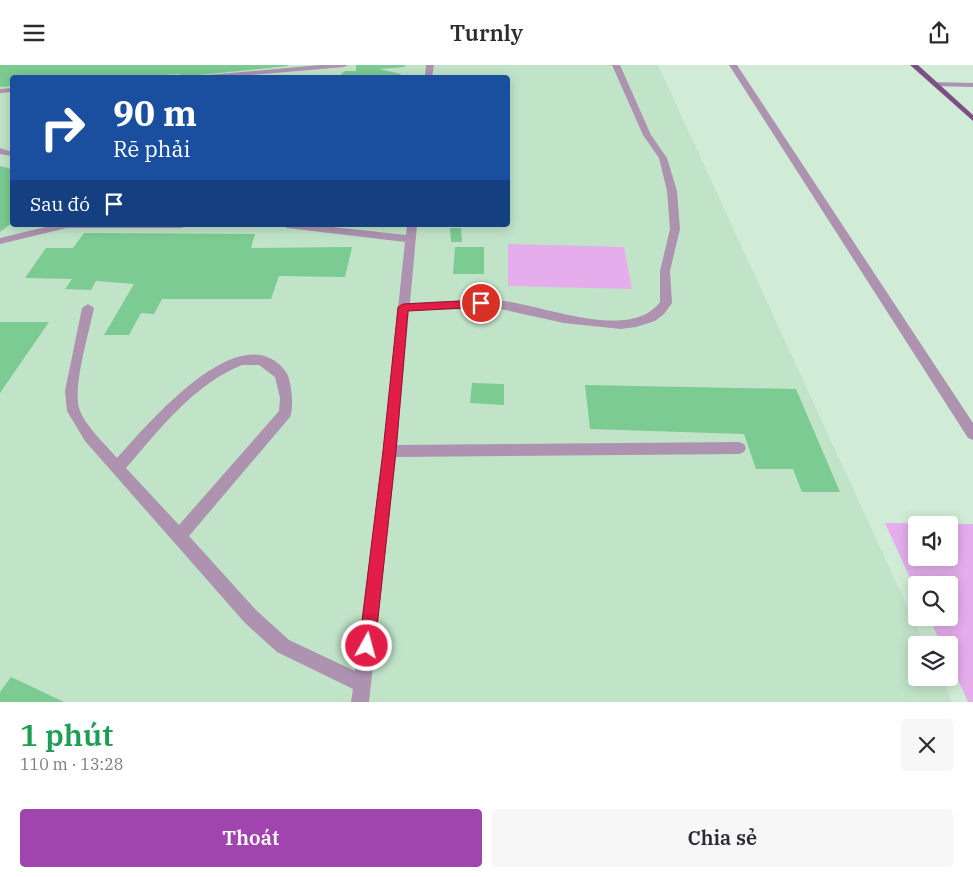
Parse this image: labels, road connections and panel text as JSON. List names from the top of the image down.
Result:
{
  "page": {
    "header": "Turnly",
    "turn": ["90 m", "Rẽ phải"],
    "then": "Sau đó",
    "heading": ["1 phút", "110 m · 13:28"],
    "buttons": ["Thoát", "Chia sẻ"]
  }
}
